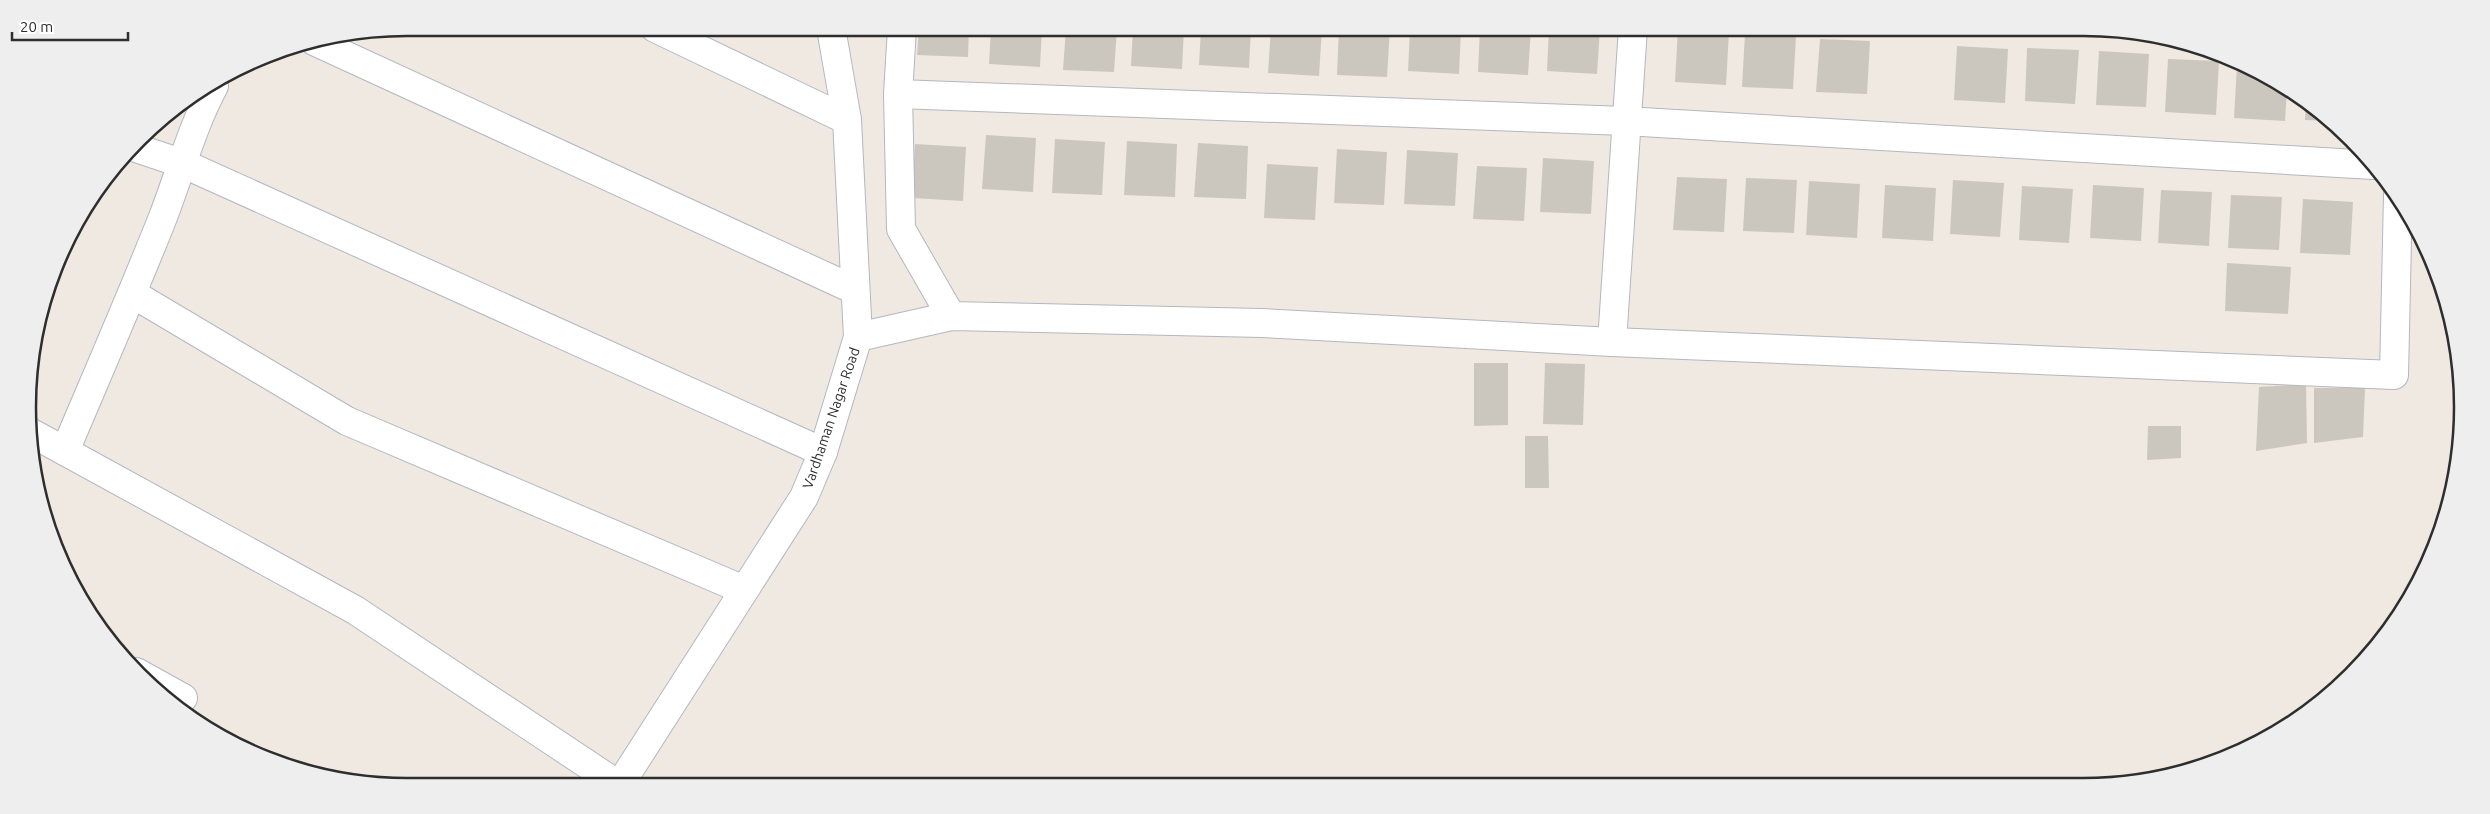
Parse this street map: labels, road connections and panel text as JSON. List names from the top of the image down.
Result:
{
  "streets": {
    "street": ["Vardhaman Nagar Road"]
  },
  "scale_bar": "20 m"
}
